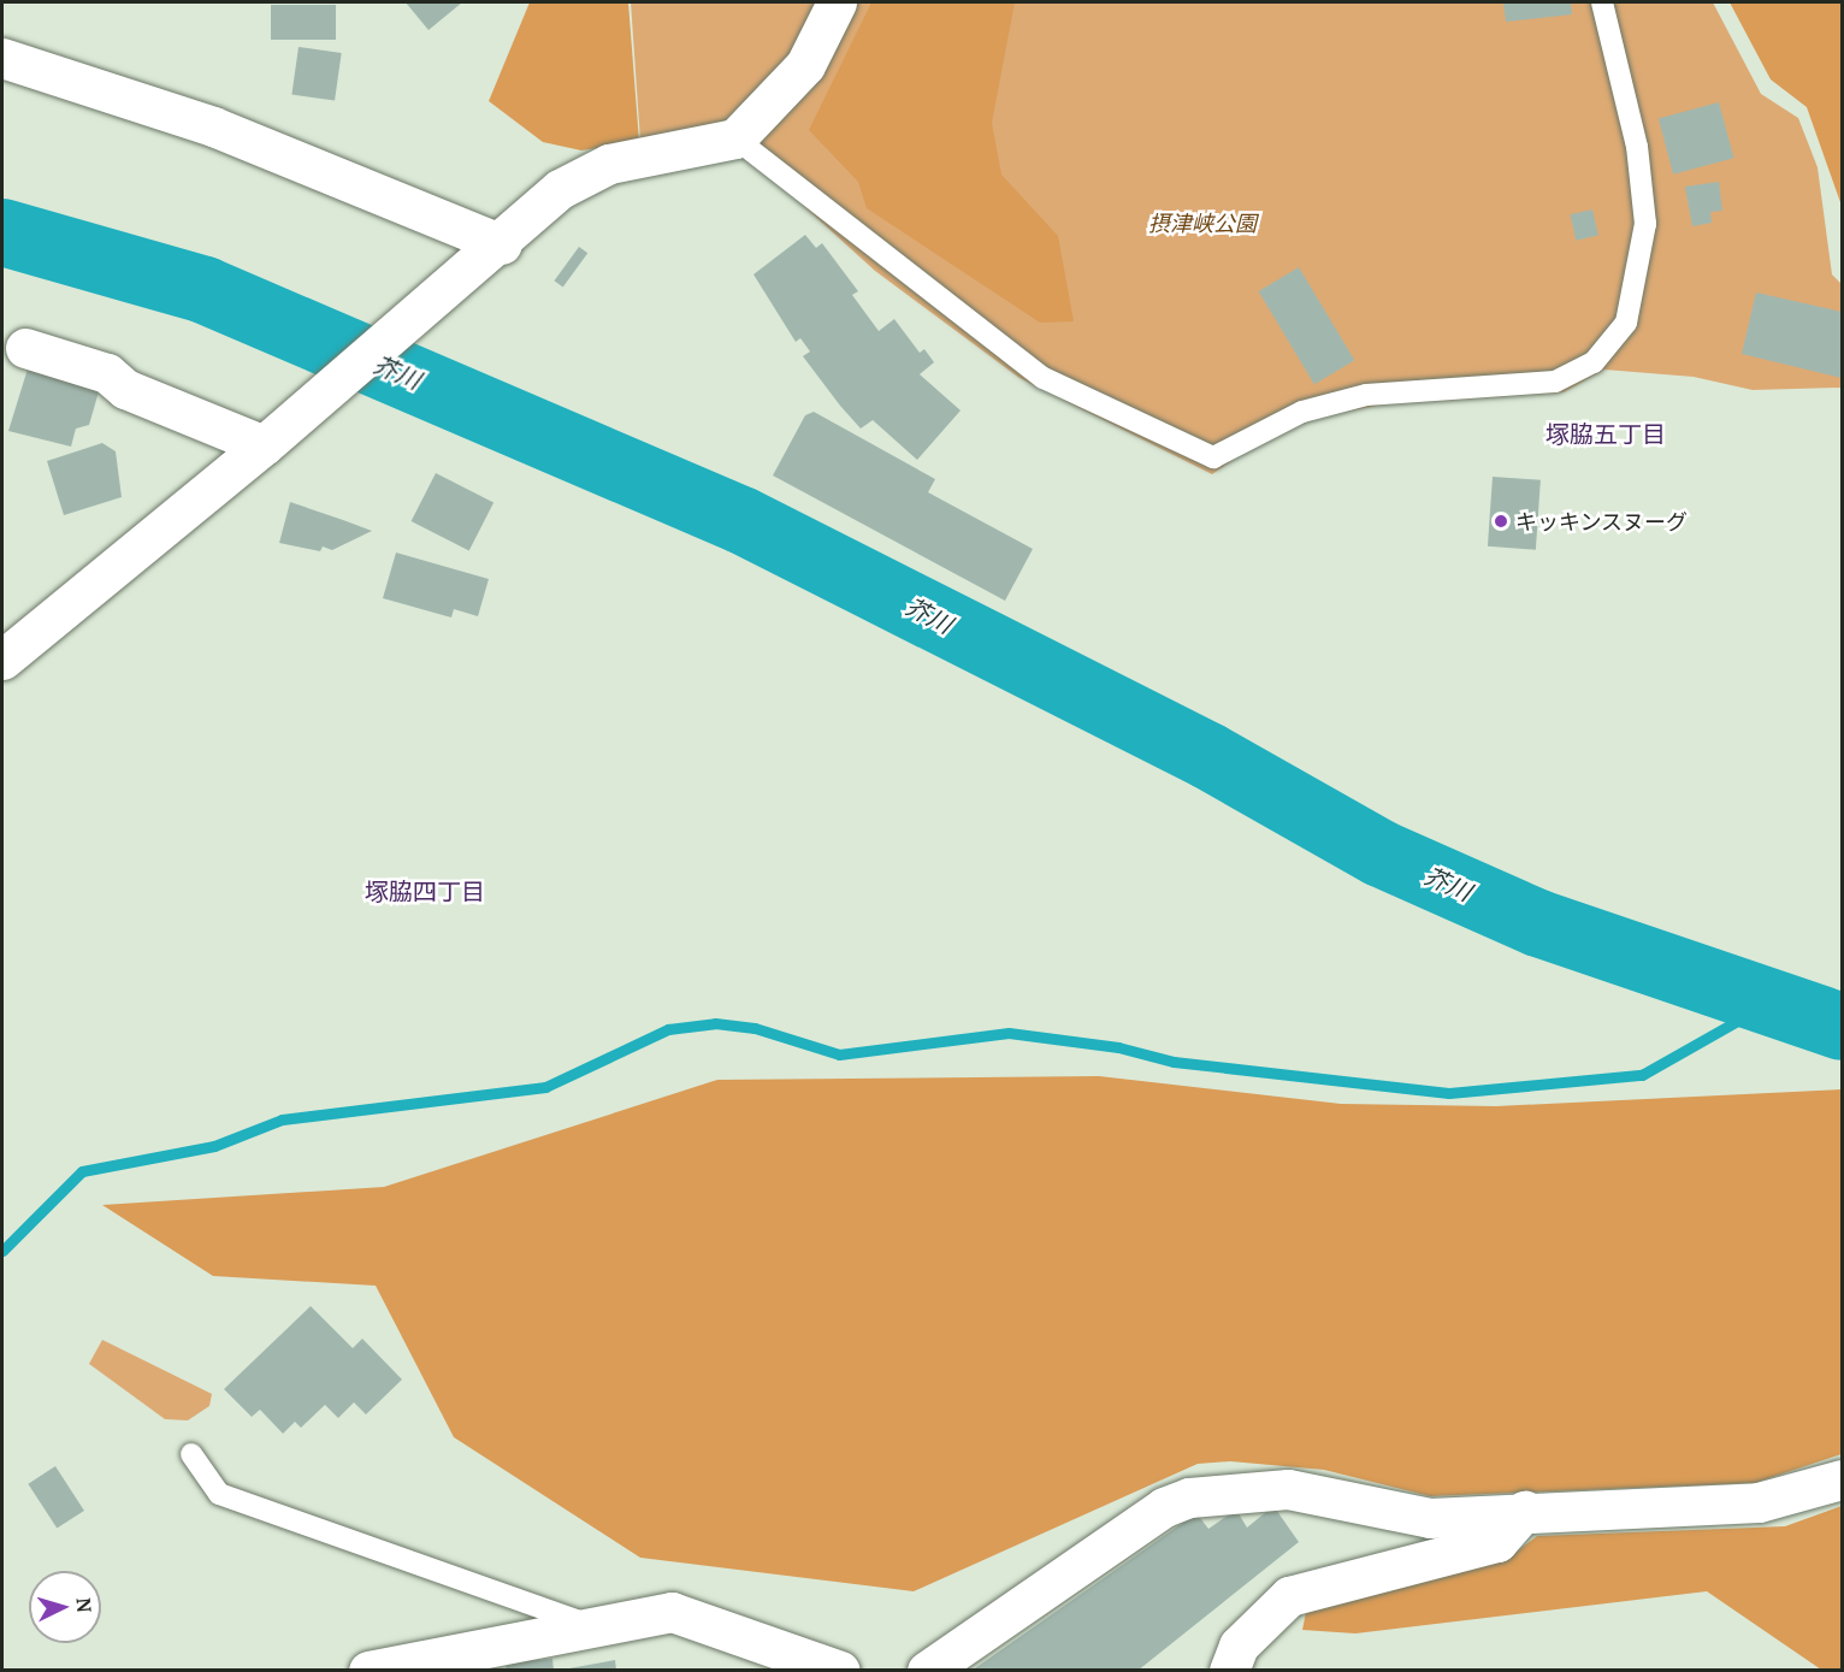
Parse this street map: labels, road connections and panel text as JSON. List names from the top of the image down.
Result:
{
  "districts": ["塚脇五丁目", "塚脇四丁目"],
  "water": ["芥川"],
  "parks": ["摂津峡公園"],
  "places": ["キッキンスヌーグ"],
  "north": "right"
}
